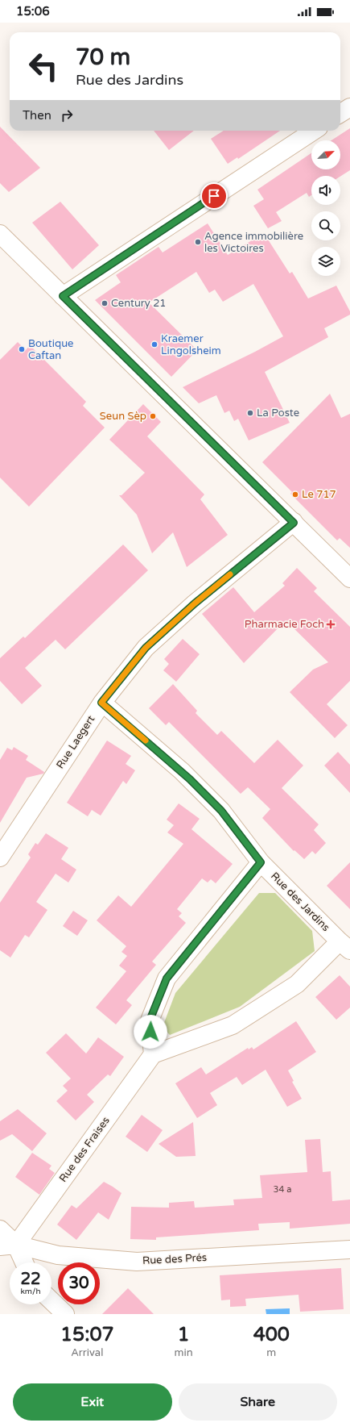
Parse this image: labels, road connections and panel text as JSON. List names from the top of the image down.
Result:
{
  "streets": {
    "street": [
      "Rue Laegert",
      "Rue des Jardins",
      "Rue des Fraises",
      "Rue des Prés"
    ]
  },
  "crossings": [
    ["Rue Laegert", "Rue des Jardins"],
    ["Rue des Fraises", "Rue des Prés"]
  ],
  "places": {
    "other": [
      "Agence immobilière les Victoires",
      "Century 21",
      "Kraemer Lingolsheim",
      "Boutique Caftan",
      "La Poste",
      "Seun Sèp",
      "Le 717"
    ],
    "health": ["Pharmacie Foch"]
  },
  "house_numbers": ["34 a"],
  "north": "top right",
  "page": {
    "status": "15:06",
    "turn": ["70 m", "Rue des Jardins"],
    "then": "Then",
    "speed": "22 km/h",
    "limit": "30",
    "eta": [
      "15:07",
      "Arrival",
      "1",
      "min",
      "400",
      "m"
    ],
    "buttons": ["Exit", "Share"]
  }
}
